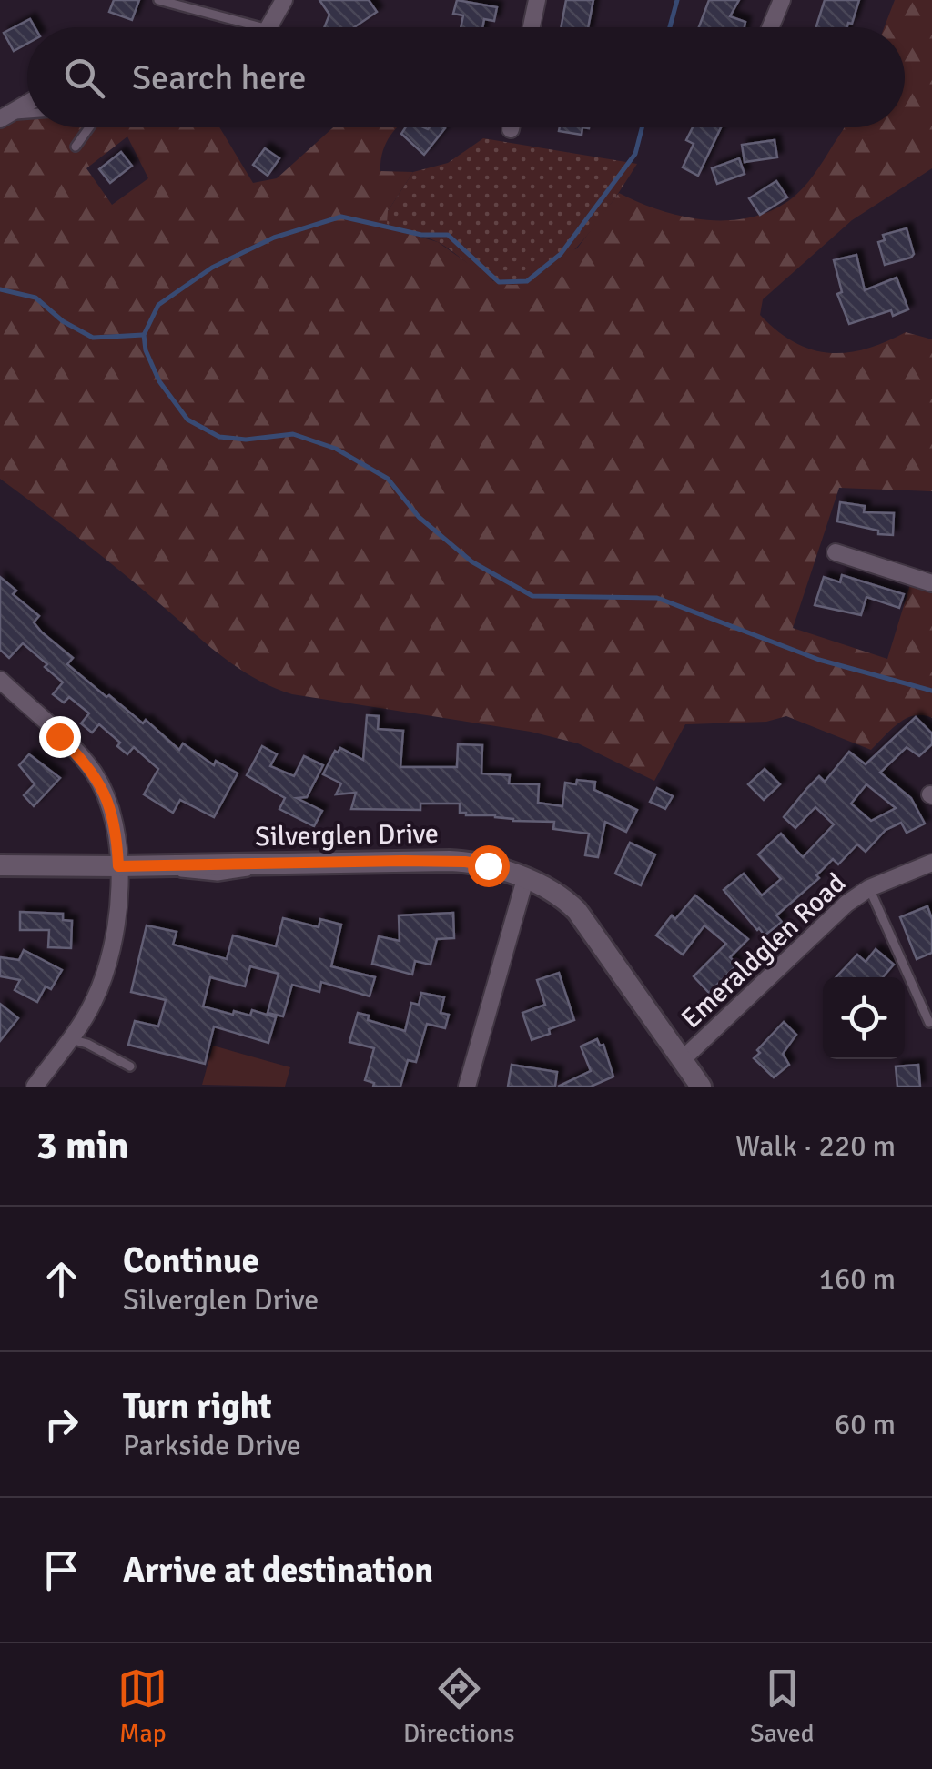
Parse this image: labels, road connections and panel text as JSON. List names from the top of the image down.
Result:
{
  "streets": {
    "street": ["Silverglen Drive", "Emeraldglen Road"]
  },
  "crossings": [
    ["Silverglen Drive", "Emeraldglen Road"]
  ],
  "page": {
    "search": "Search here",
    "heading": ["3 min", "Walk · 220 m"],
    "list": [
      ["Continue", "Silverglen Drive", "160 m"],
      ["Turn right", "Parkside Drive", "60 m"],
      "Arrive at destination"
    ],
    "nav": ["Map", "Directions", "Saved"]
  }
}
